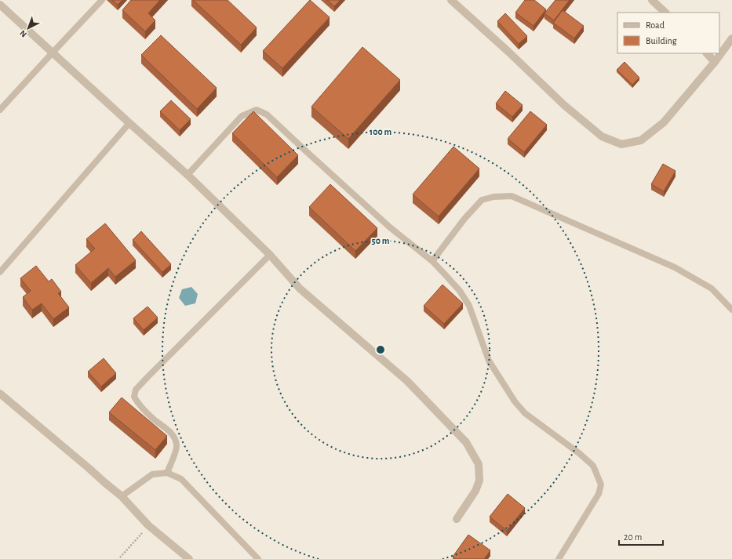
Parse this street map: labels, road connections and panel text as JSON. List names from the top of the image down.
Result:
{
  "legend": ["Road", "Building"],
  "scale_bar": "20 m",
  "north": "bottom left",
  "rings": ["100 m", "50 m"]
}
